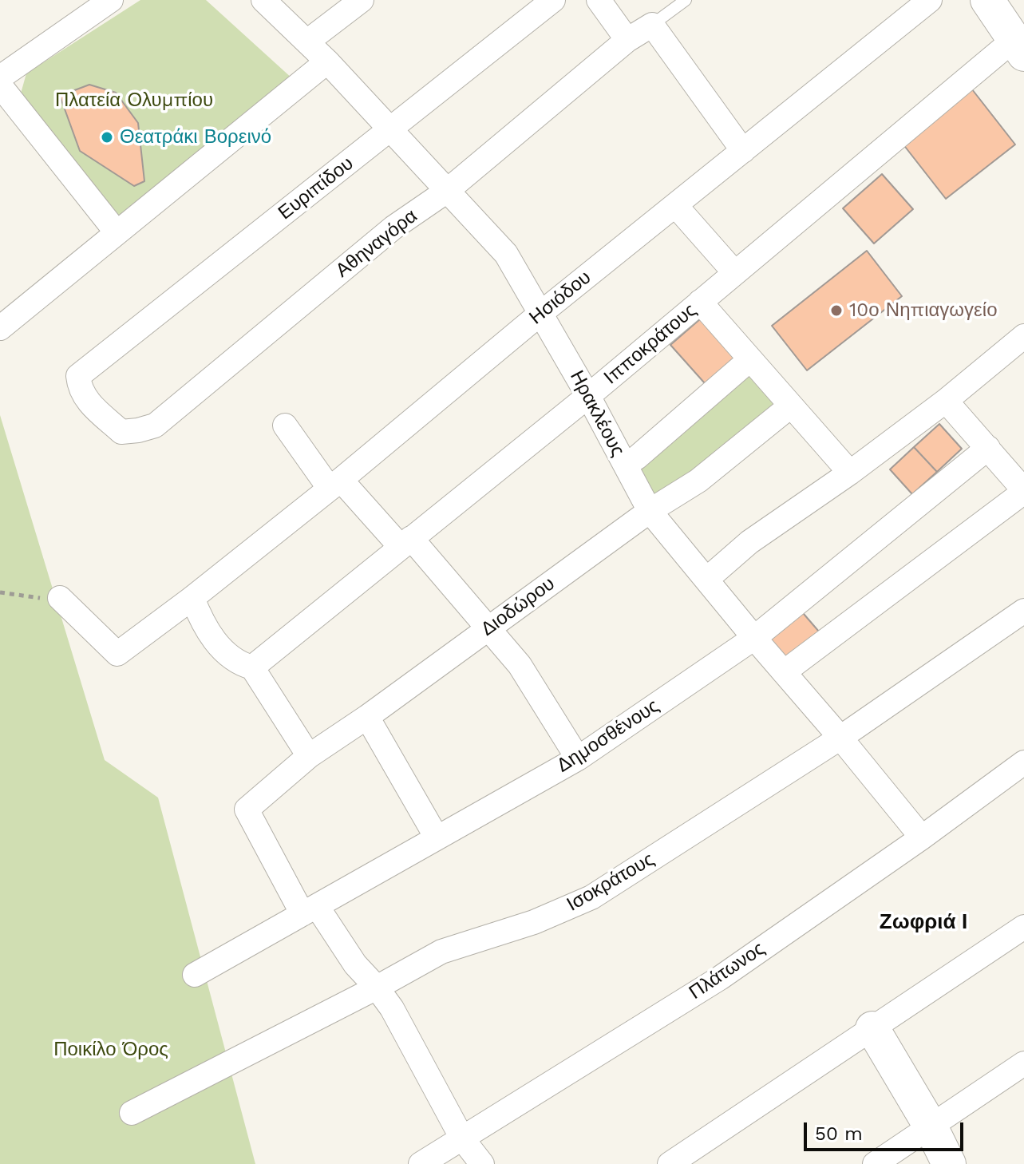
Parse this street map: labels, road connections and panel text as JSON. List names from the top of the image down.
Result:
{
  "streets": {
    "street": [
      "Ευριπίδου",
      "Αθηναγόρα",
      "Ησιόδου",
      "Ιπποκράτους",
      "Ηρακλέους",
      "Διοδώρου",
      "Δημοσθένους",
      "Ισοκράτους",
      "Πλάτωνος"
    ]
  },
  "crossings": [
    ["Ευριπίδου", "Αθηναγόρα"],
    ["Ευριπίδου", "Ηρακλέους"],
    ["Αθηναγόρα", "Ηρακλέους"],
    ["Ησιόδου", "Ηρακλέους"],
    ["Ιπποκράτους", "Ηρακλέους"],
    ["Ηρακλέους", "Διοδώρου"],
    ["Ηρακλέους", "Δημοσθένους"],
    ["Ηρακλέους", "Ισοκράτους"],
    ["Ηρακλέους", "Πλάτωνος"],
    ["Διοδώρου", "Δημοσθένους"]
  ],
  "districts": ["Ζωφριά Ι"],
  "parks": ["Πλατεία Ολυμπίου", "Ποικίλο Όρος"],
  "places": ["Θεατράκι Βορεινό", "10ο Νηπιαγωγείο"],
  "scale_bar": "50 m"
}
